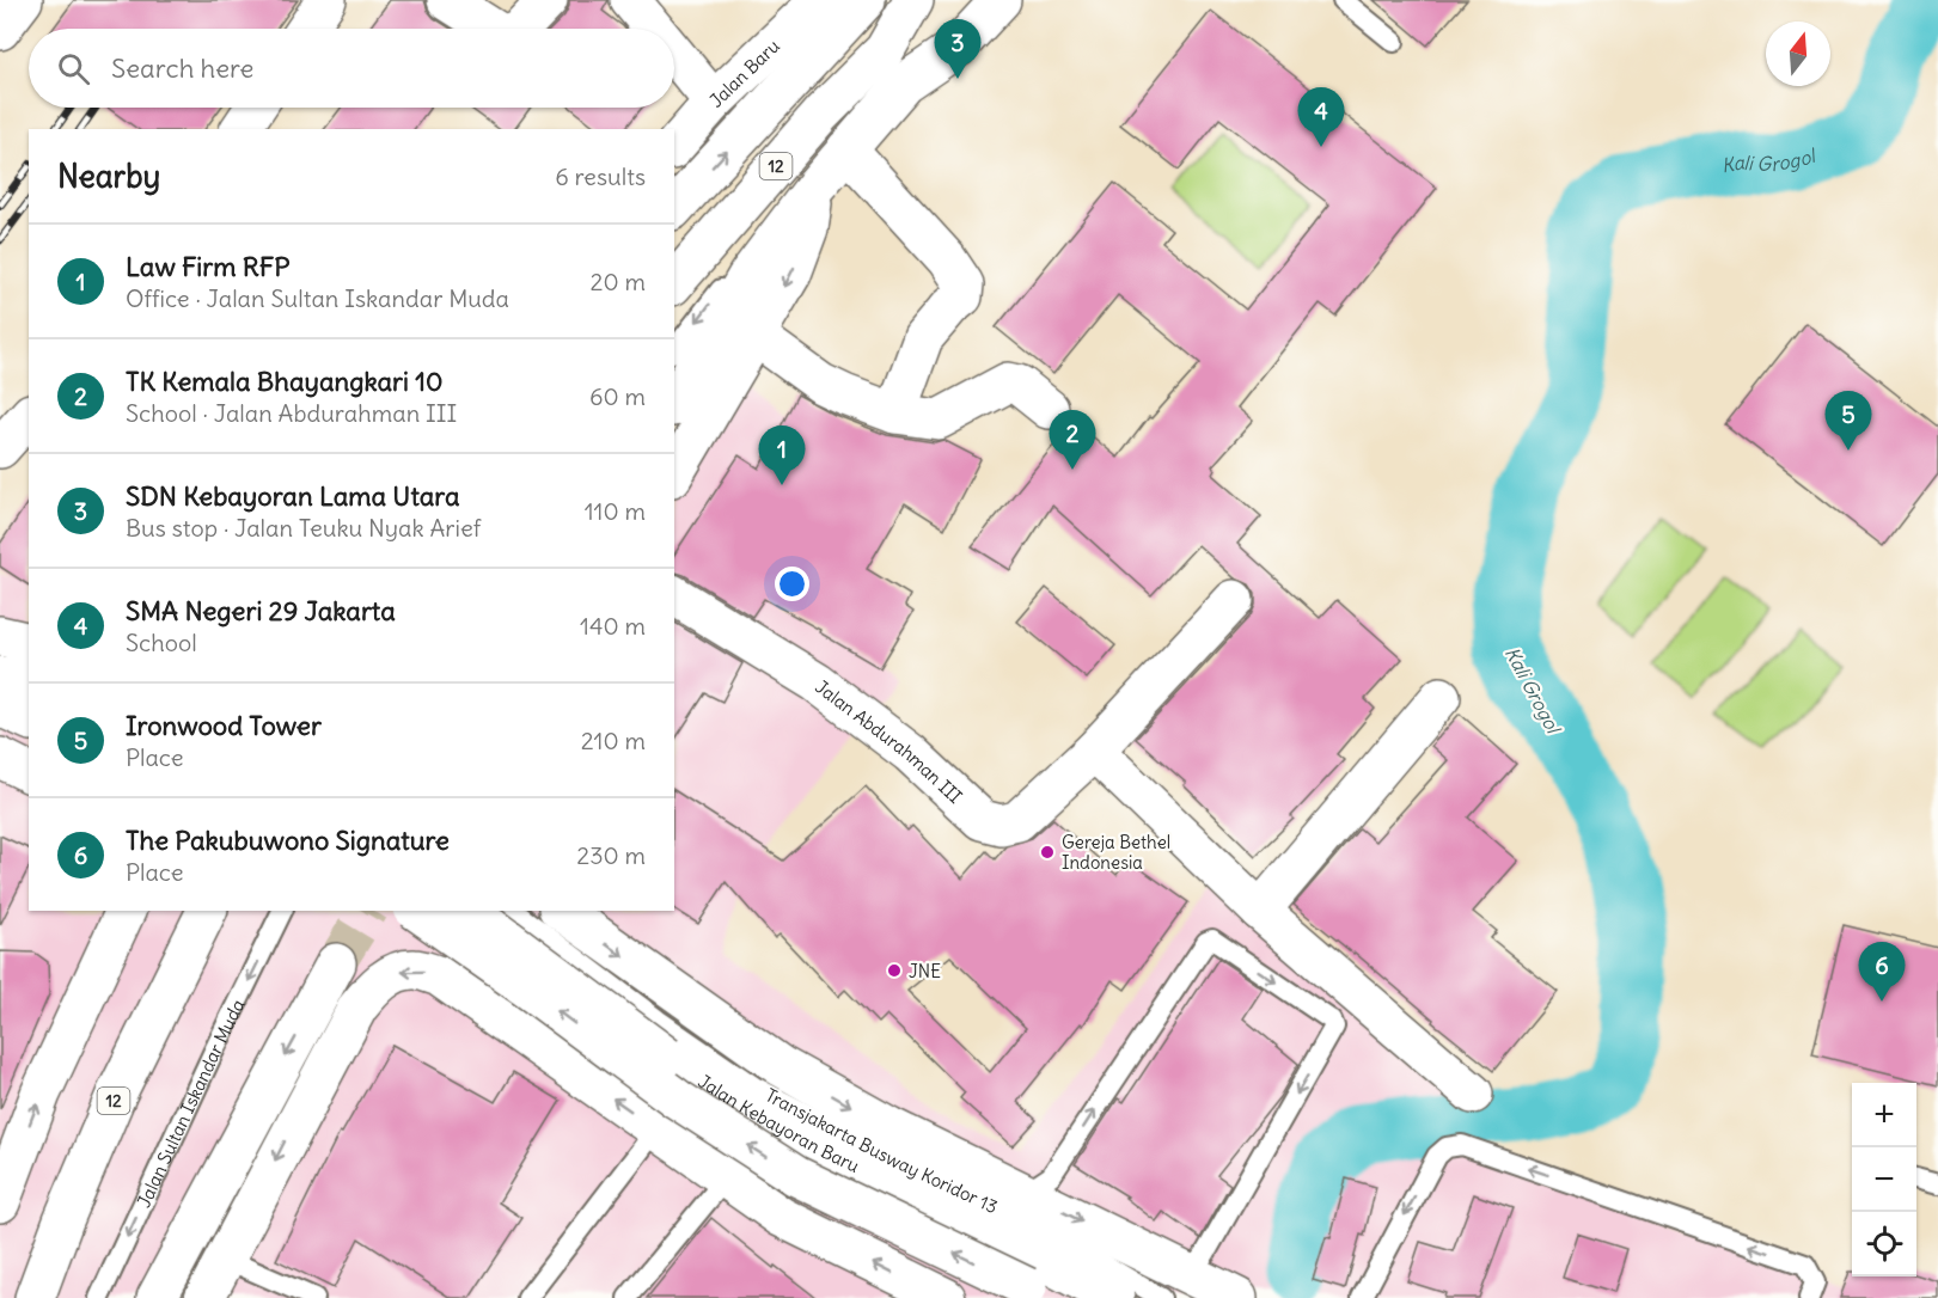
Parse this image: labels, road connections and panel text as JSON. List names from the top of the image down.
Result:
{
  "streets": {
    "main road": [
      "Jalan Baru",
      "12",
      "Jalan Abdurahman III",
      "Jalan Kebayoran Baru"
    ],
    "lane": ["Jalan Sultan Iskandar Muda", "Transjakarta Busway Koridor 13"]
  },
  "water": ["Kali Grogol"],
  "places": ["Gereja Bethel Indonesia", "JNE"],
  "north": "top",
  "page": {
    "pins": [
      "3",
      "4",
      "5",
      "2",
      "1",
      "6"
    ],
    "search": "Search here",
    "heading": ["Nearby", "6 results"],
    "list": [
      {
        "mark": "1",
        "name": "Law Firm RFP",
        "note": "Office · Jalan Sultan Iskandar Muda",
        "value": "20 m"
      },
      {
        "mark": "2",
        "name": "TK Kemala Bhayangkari 10",
        "note": "School · Jalan Abdurahman III",
        "value": "60 m"
      },
      {
        "mark": "3",
        "name": "SDN Kebayoran Lama Utara",
        "note": "Bus stop · Jalan Teuku Nyak Arief",
        "value": "110 m"
      },
      {
        "mark": "4",
        "name": "SMA Negeri 29 Jakarta",
        "note": "School",
        "value": "140 m"
      },
      {
        "mark": "5",
        "name": "Ironwood Tower",
        "note": "Place",
        "value": "210 m"
      },
      {
        "mark": "6",
        "name": "The Pakubuwono Signature",
        "note": "Place",
        "value": "230 m"
      }
    ],
    "map_buttons": ["+", "−"]
  }
}
